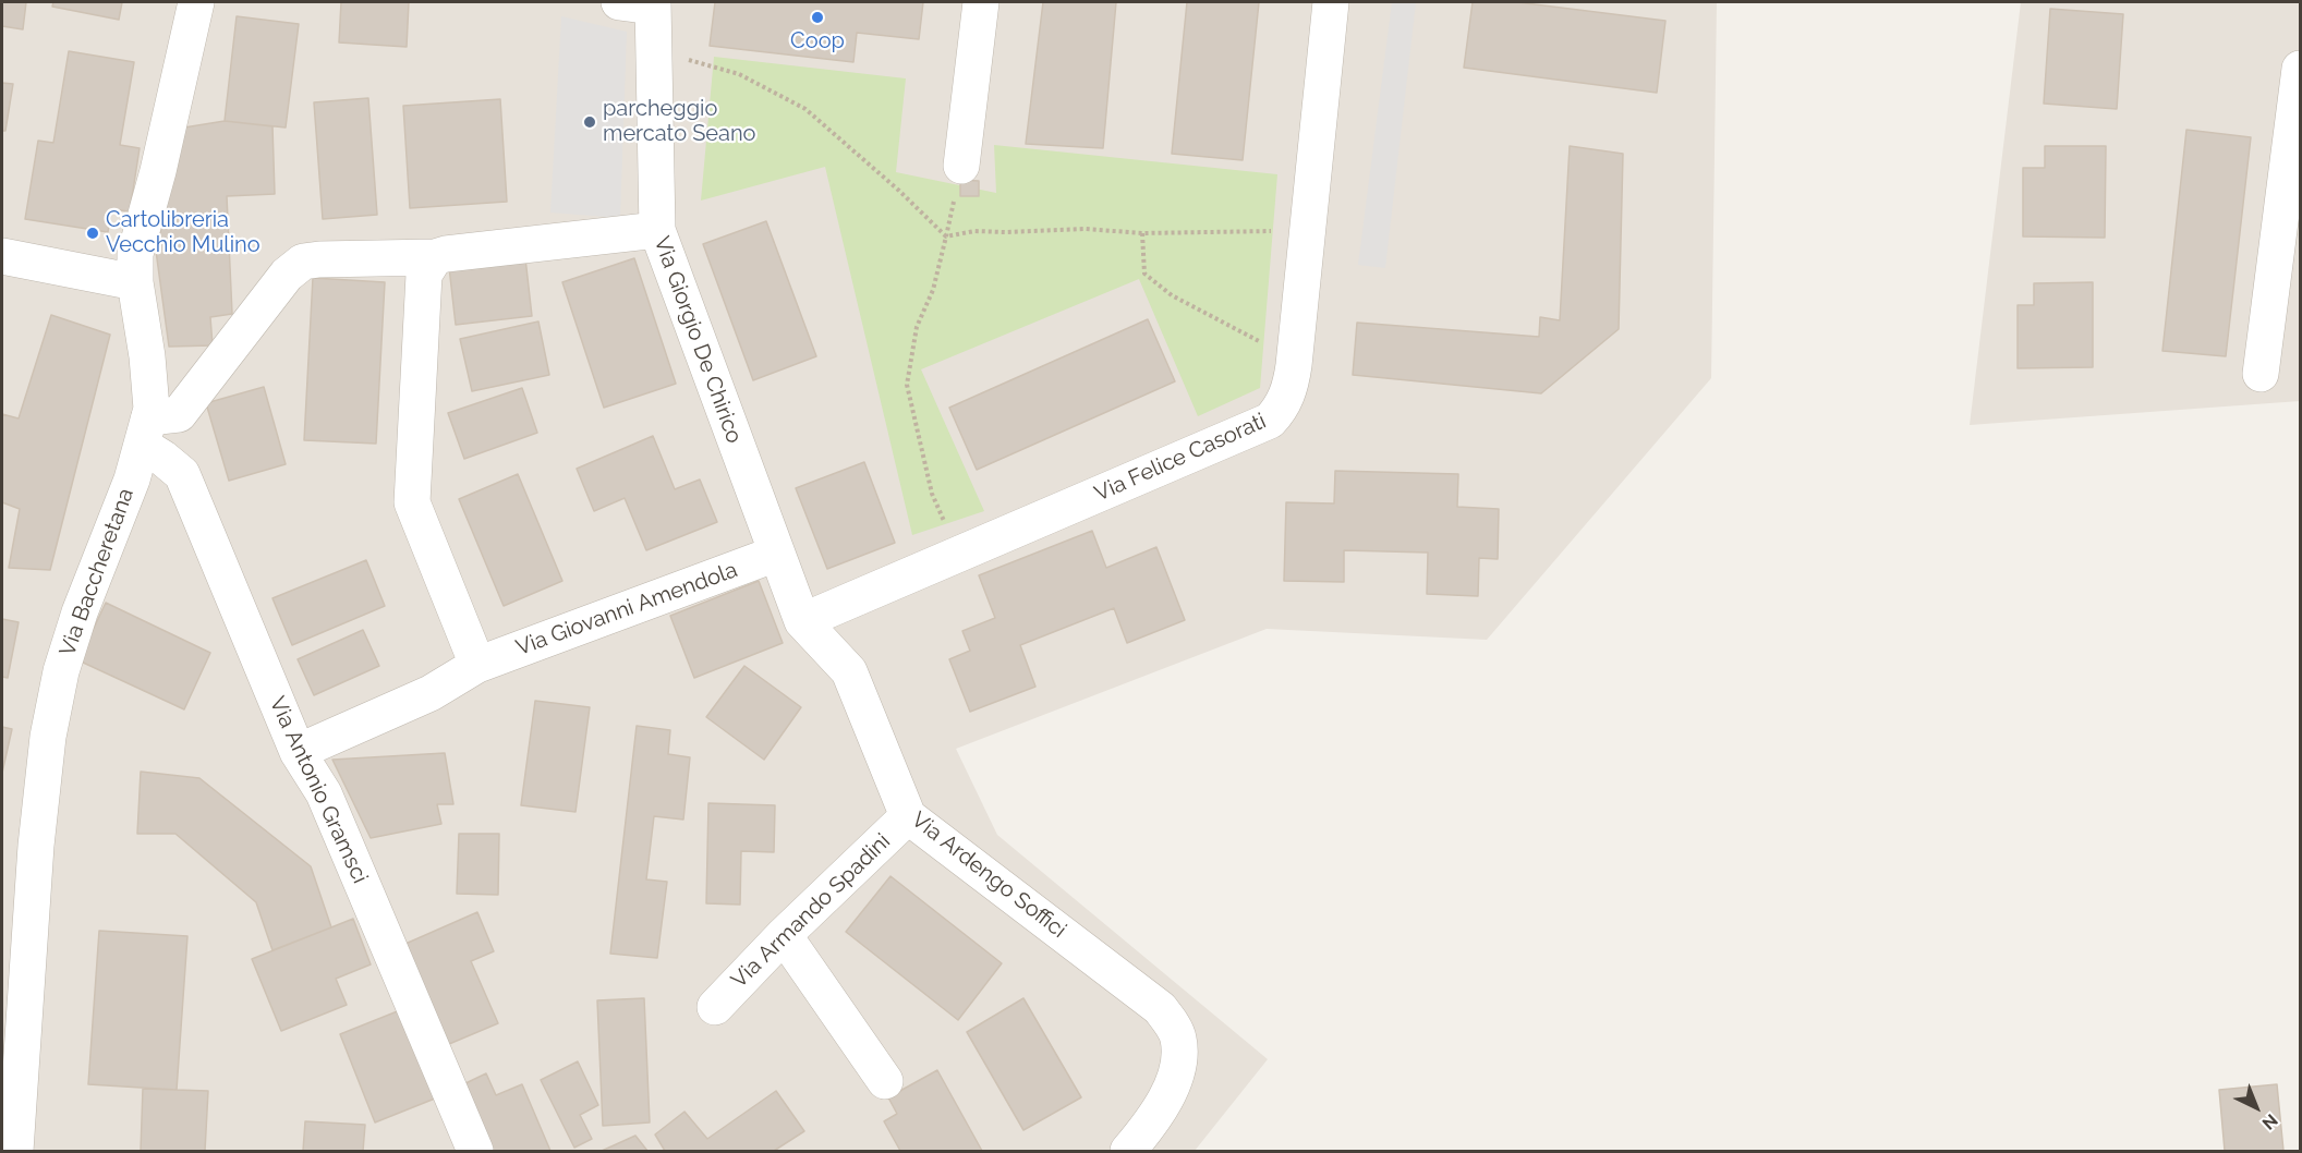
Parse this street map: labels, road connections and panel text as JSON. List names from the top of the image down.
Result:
{
  "streets": {
    "street": [
      "Via Giorgio De Chirico",
      "Via Felice Casorati",
      "Via Baccheretana",
      "Via Giovanni Amendola",
      "Via Antonio Gramsci",
      "Via Ardengo Soffici",
      "Via Armando Spadini"
    ]
  },
  "crossings": [
    ["Via Giorgio De Chirico", "Via Giovanni Amendola"],
    ["Via Felice Casorati", "Via Ardengo Soffici"],
    ["Via Baccheretana", "Via Antonio Gramsci"],
    ["Via Giovanni Amendola", "Via Antonio Gramsci"],
    ["Via Ardengo Soffici", "Via Armando Spadini"]
  ],
  "places": ["Coop", "parcheggio mercato Seano", "Cartolibreria Vecchio Mulino"],
  "north": "bottom right"
}
